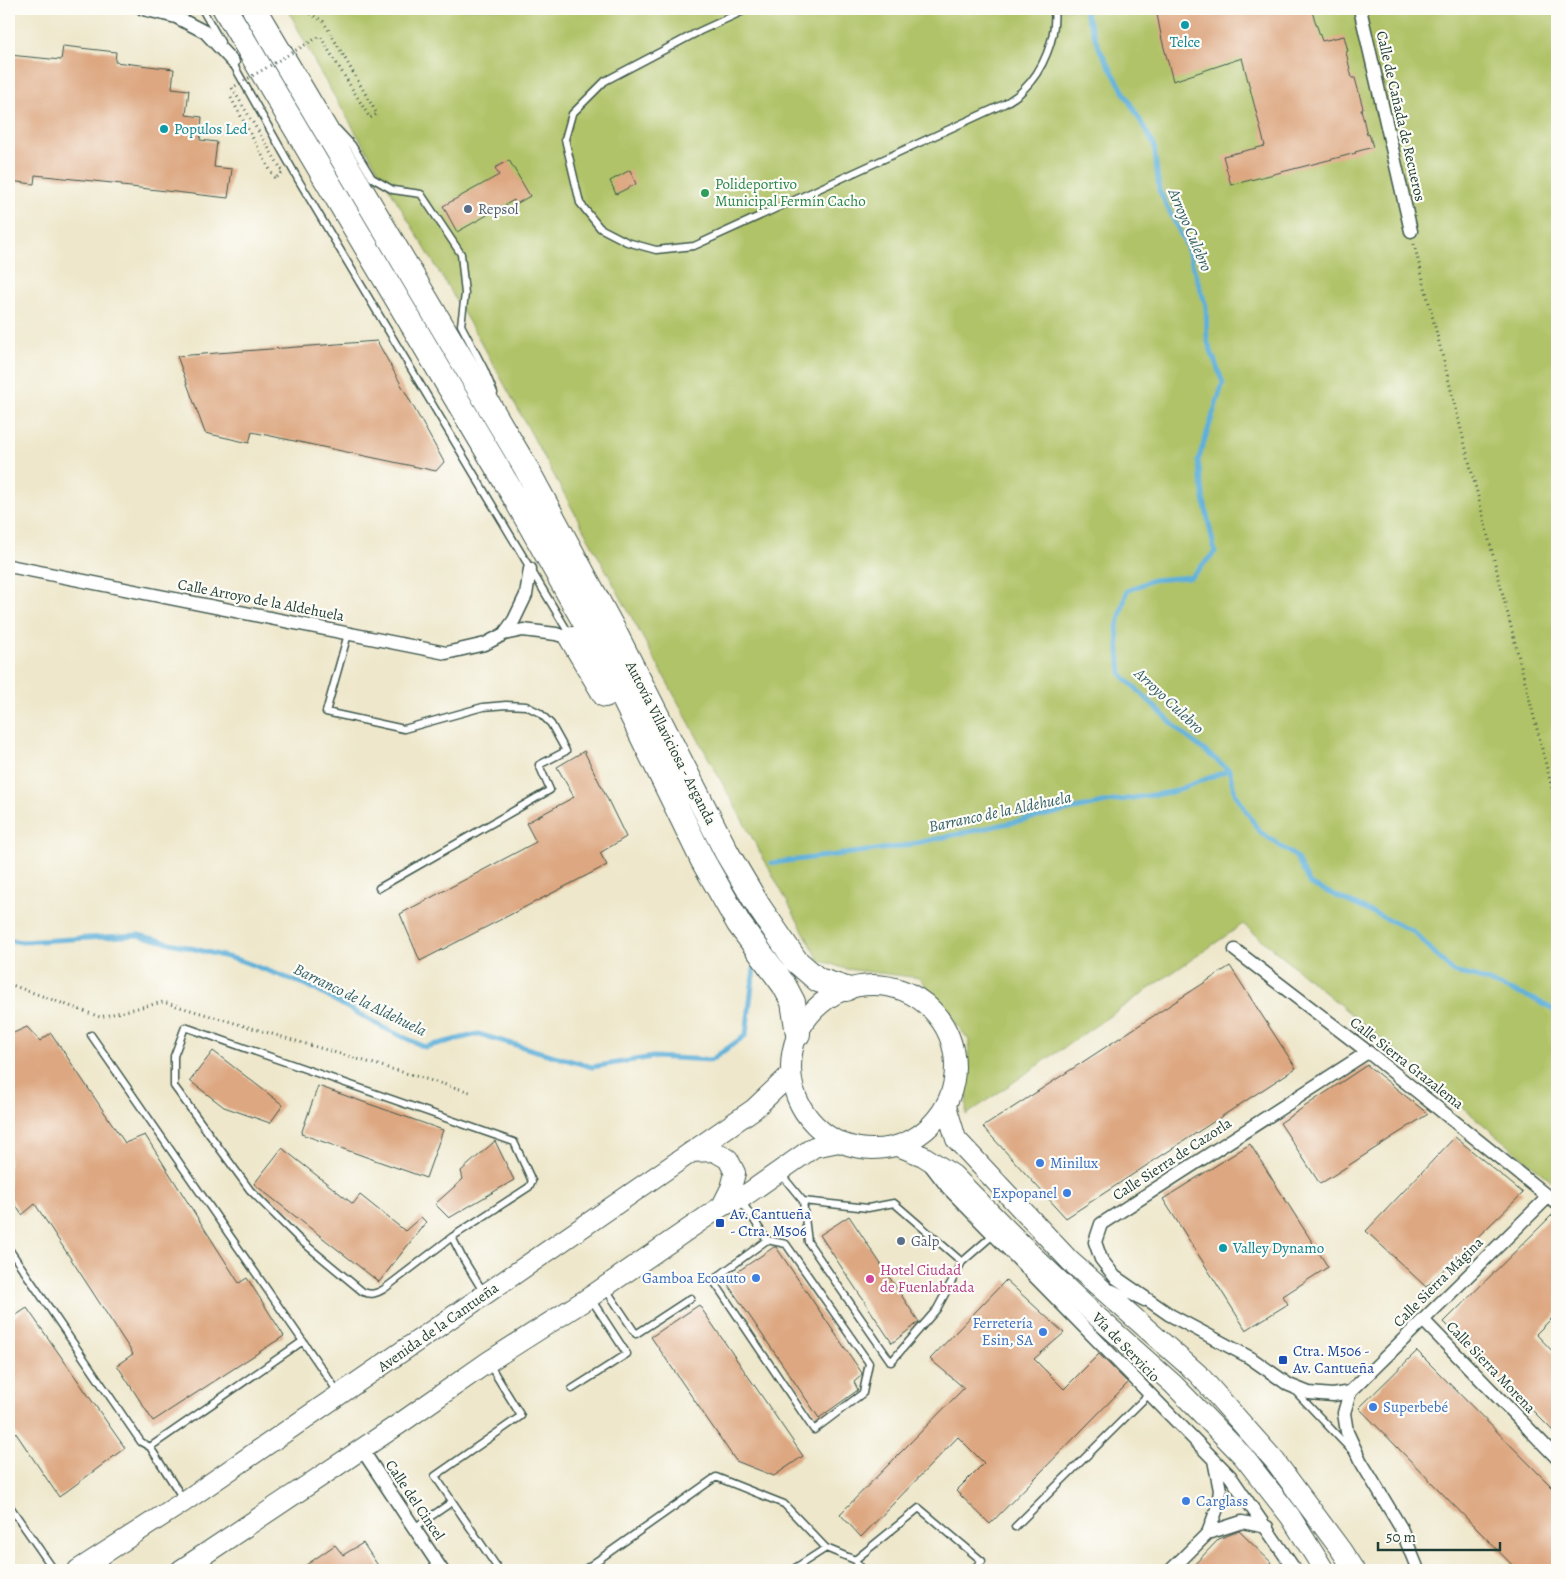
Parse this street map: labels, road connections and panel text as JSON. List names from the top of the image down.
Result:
{
  "streets": {
    "highway": ["Autovía Villaviciosa - Arganda"],
    "main road": ["Avenida de la Cantueña"],
    "street": [
      "Calle de Cañada de Recueros",
      "Calle Arroyo de la Aldehuela",
      "Calle Sierra Grazalema",
      "Calle Sierra de Cazorla",
      "Calle Sierra Mágina",
      "Vía de Servicio",
      "Calle Sierra Morena",
      "Calle del Cincel"
    ]
  },
  "crossings": [
    ["Autovía Villaviciosa - Arganda", "Avenida de la Cantueña"],
    ["Calle Sierra Grazalema", "Calle Sierra de Cazorla"],
    ["Calle Sierra Grazalema", "Calle Sierra Mágina"],
    ["Calle Sierra Mágina", "Calle Sierra Morena"]
  ],
  "water": ["Arroyo Culebro", "Barranco de la Aldehuela"],
  "places": {
    "other": [
      "Telce",
      "Populos Led",
      "Polideportivo Municipal Fermín Cacho",
      "Repsol",
      "Minilux",
      "Expopanel",
      "Galp",
      "Valley Dynamo",
      "Gamboa Ecoauto",
      "Hotel Ciudad de Fuenlabrada",
      "Ferretería Esin, SA",
      "Superbebé",
      "Carglass"
    ],
    "transit": ["Av. Cantueña - Ctra. M506", "Ctra. M506 - Av. Cantueña"]
  },
  "scale_bar": "50 m"
}
